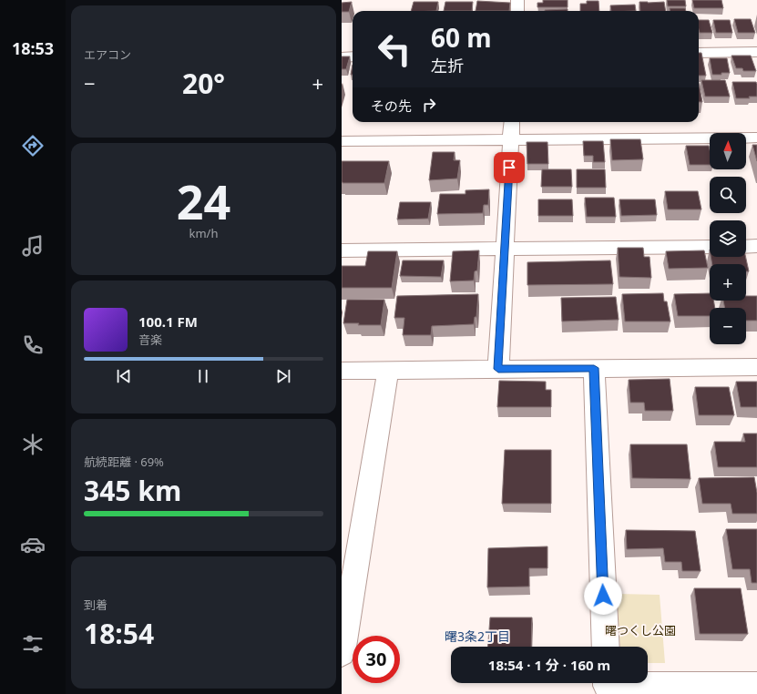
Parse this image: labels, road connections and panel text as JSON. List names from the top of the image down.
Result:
{
  "districts": ["曙3条2丁目"],
  "parks": ["曙つくし公園"],
  "north": "top",
  "page": {
    "tabs": "18:53",
    "tile": [
      "エアコン",
      ["24", "km/h"],
      ["航続距離 · 69%", "345 km"],
      ["到着", "18:54"]
    ],
    "turn": ["60 m", "左折"],
    "heat": ["−", "20°", "+"],
    "then": "その先",
    "map_buttons": ["+", "−"],
    "song": ["100.1 FM", "音楽"],
    "limit": "30",
    "trip": "18:54 · 1 分 · 160 m"
  }
}
